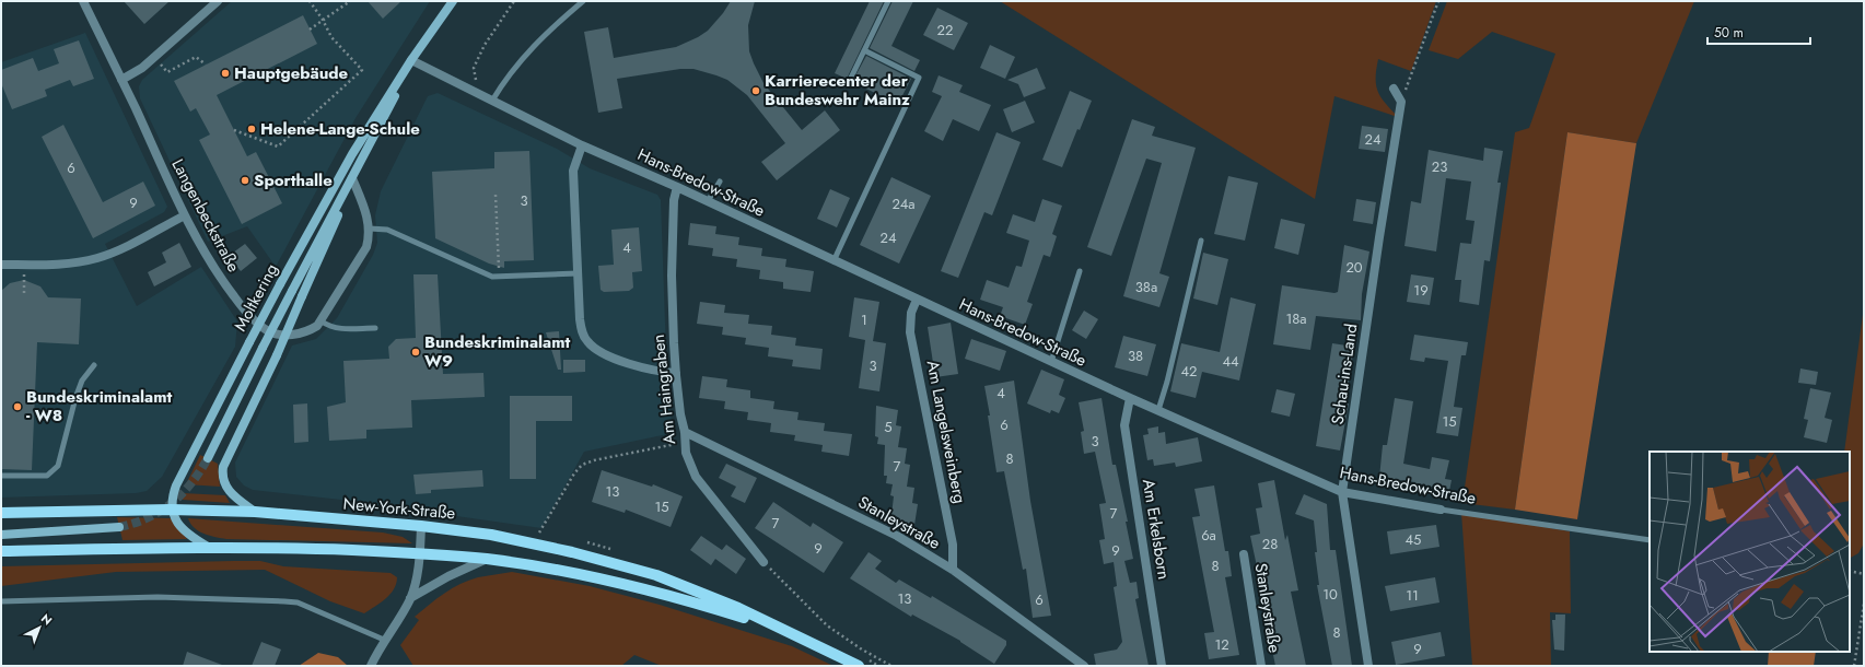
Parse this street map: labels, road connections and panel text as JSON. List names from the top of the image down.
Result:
{
  "streets": {
    "main road": ["New-York-Straße"],
    "street": [
      "Hans-Bredow-Straße",
      "Langenbeckstraße",
      "Moltkering",
      "Schau-ins-Land",
      "Am Haingraben",
      "Am Langelsweinberg",
      "Stanleystraße",
      "Am Erkelsborn"
    ]
  },
  "crossings": [
    ["Hans-Bredow-Straße", "Moltkering"],
    ["Hans-Bredow-Straße", "Schau-ins-Land"],
    ["Hans-Bredow-Straße", "Am Haingraben"],
    ["Hans-Bredow-Straße", "Am Langelsweinberg"],
    ["Hans-Bredow-Straße", "Am Erkelsborn"],
    ["Langenbeckstraße", "Moltkering"],
    ["Moltkering", "New-York-Straße"],
    ["Am Haingraben", "Stanleystraße"],
    ["Am Langelsweinberg", "Stanleystraße"]
  ],
  "places": [
    "Hauptgebäude",
    "Karrierecenter der Bundeswehr Mainz",
    "Helene-Lange-Schule",
    "Sporthalle",
    "Bundeskriminalamt W9",
    "Bundeskriminalamt - W8"
  ],
  "house_numbers": [
    "22",
    "24",
    "23",
    "6",
    "3",
    "9",
    "24a",
    "24",
    "4",
    "20",
    "38a",
    "19",
    "18a",
    "1",
    "38",
    "44",
    "3",
    "42",
    "4",
    "15",
    "6",
    "5",
    "3",
    "8",
    "7",
    "13",
    "15",
    "7",
    "7",
    "6a",
    "45",
    "28",
    "9",
    "9",
    "8",
    "10",
    "11",
    "13",
    "6",
    "8",
    "12",
    "9"
  ],
  "scale_bar": "50 m",
  "north": "top right"
}
